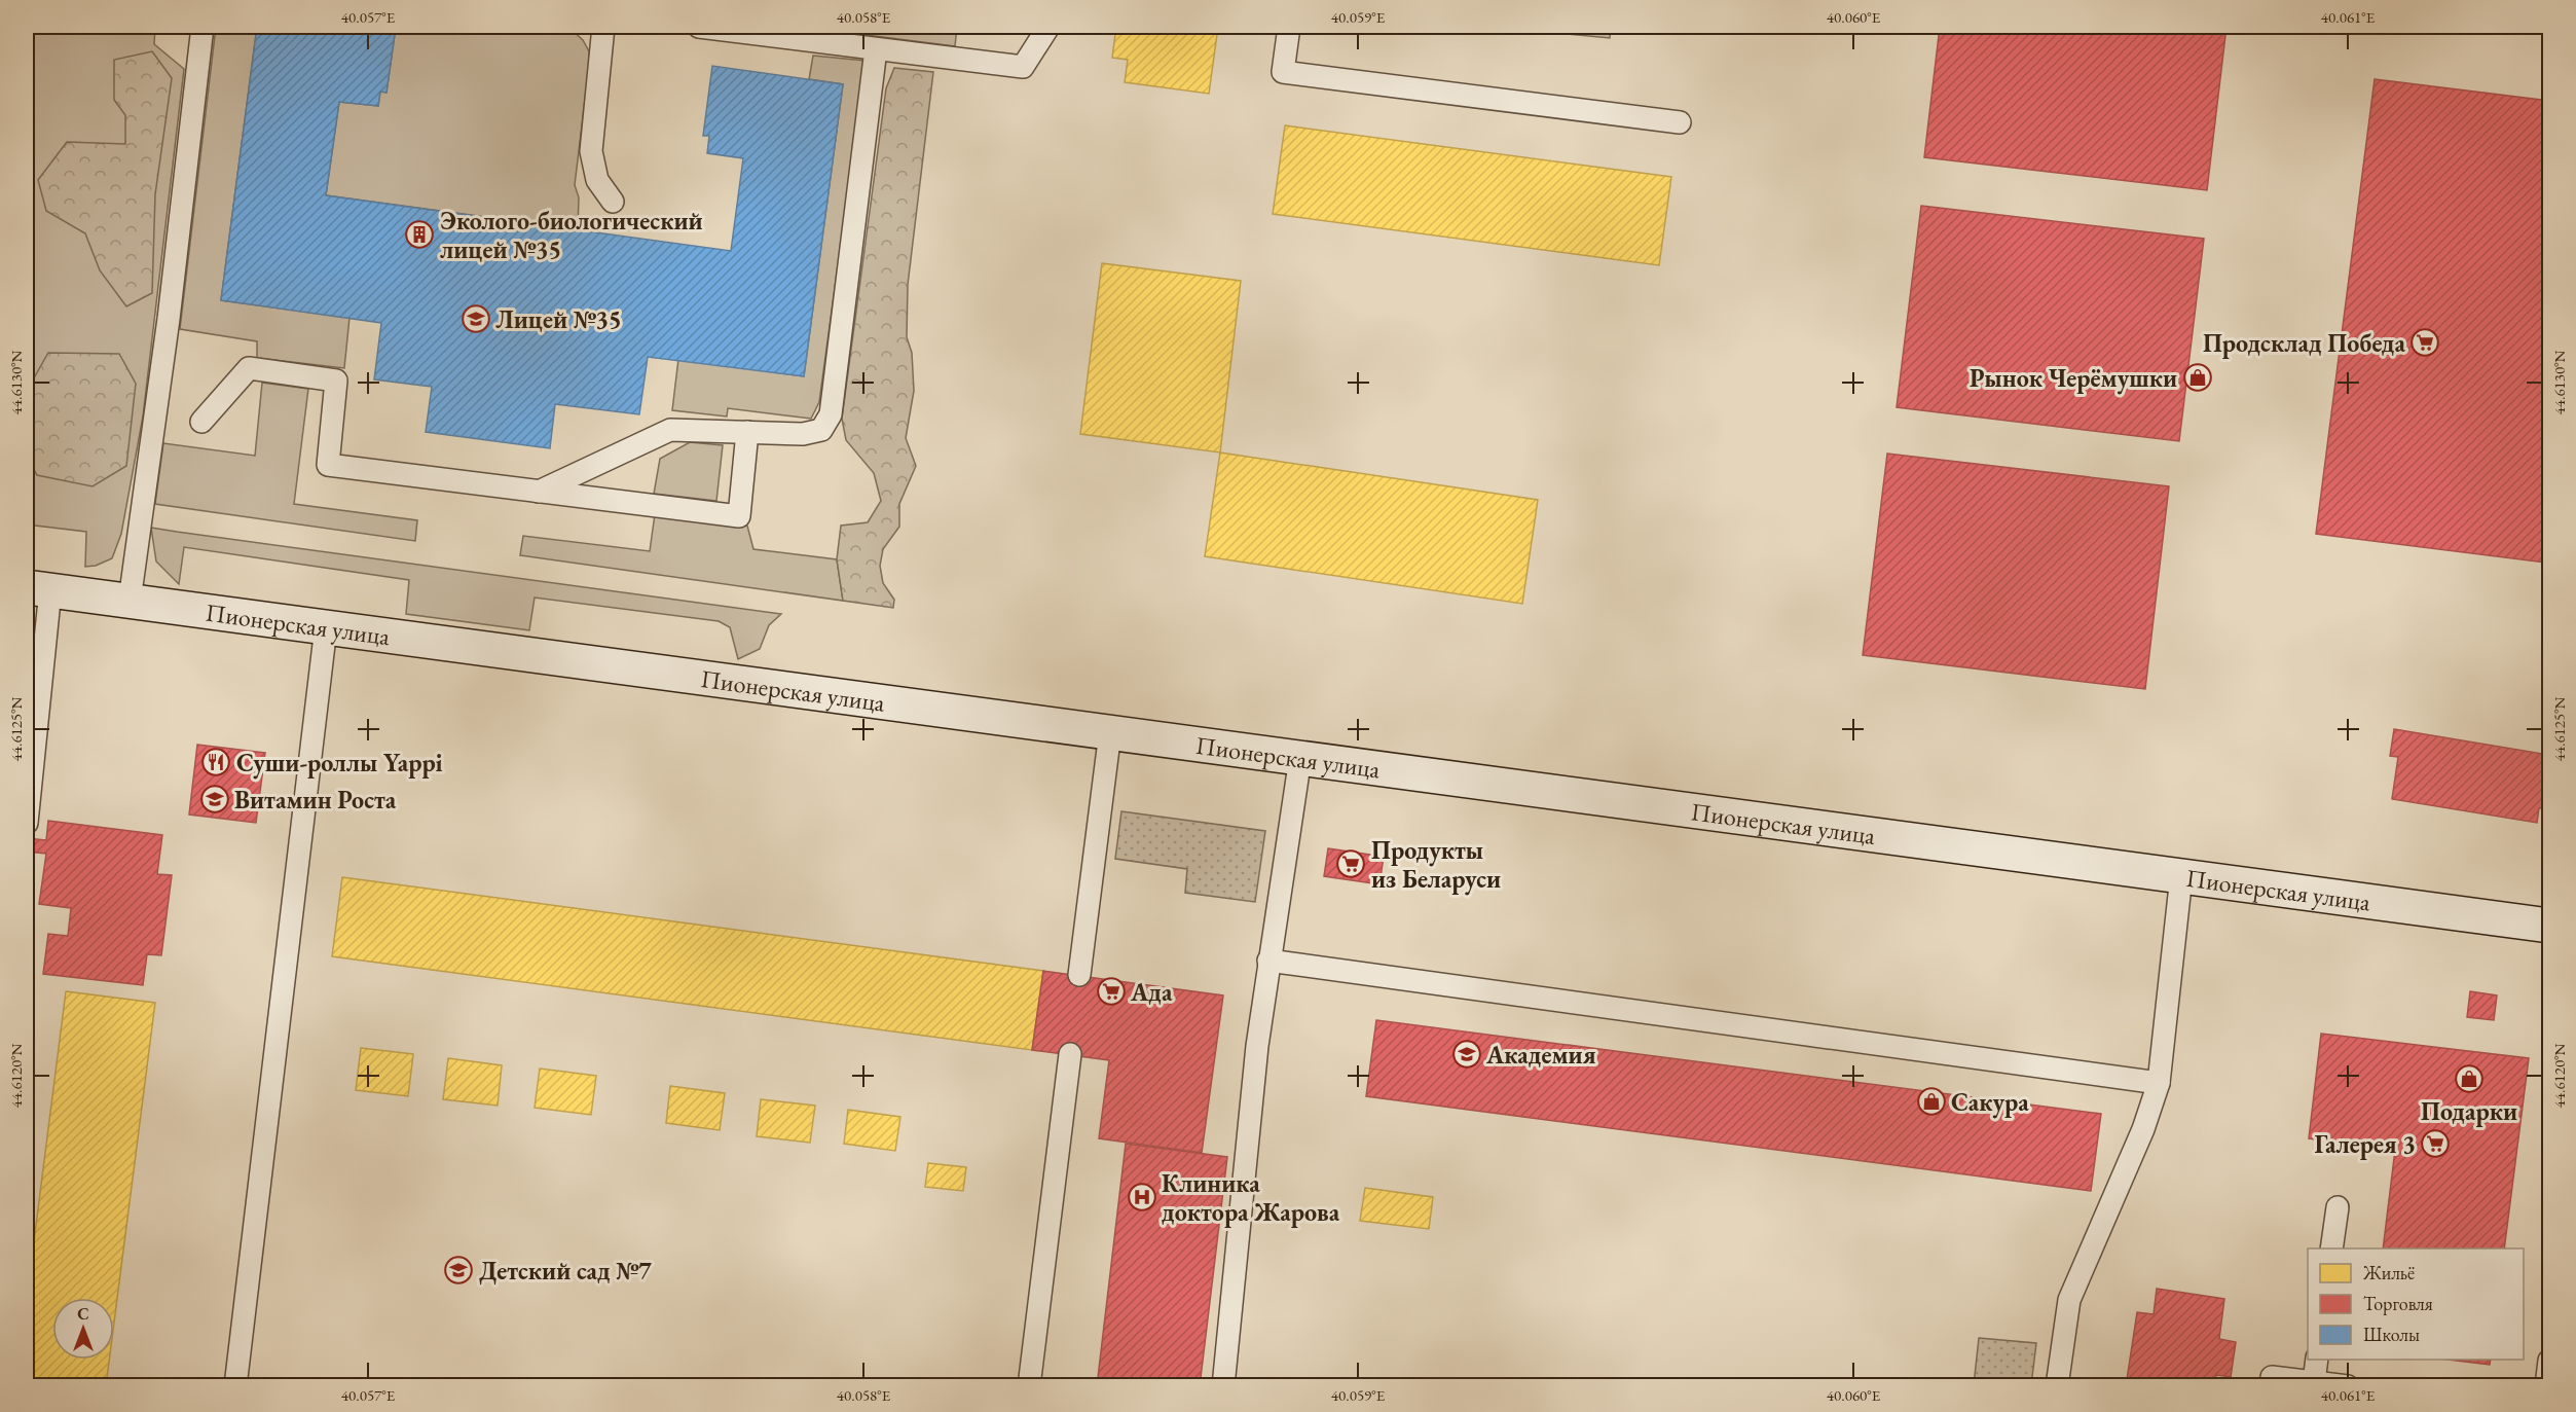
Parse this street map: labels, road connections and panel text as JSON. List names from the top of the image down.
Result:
{
  "streets": {
    "main road": ["Пионерская улица"]
  },
  "places": {
    "building": ["Эколого-биологический лицей №35"],
    "school or university": [
      "Лицей №35",
      "Витамин Роста",
      "Академия",
      "Детский сад №7"
    ],
    "supermarket": [
      "Продсклад Победа",
      "Продукты из Беларуси",
      "Ада",
      "Галерея 3"
    ],
    "shop": ["Рынок Черёмушки", "Подарки", "Сакура"],
    "restaurant": ["Суши-роллы Yappi"],
    "hospital": ["Клиника доктора Жарова"]
  },
  "legend": ["Жильё", "Торговля", "Школы"],
  "north": "top",
  "coordinates": [
    "40.057°E",
    "40.058°E",
    "40.059°E",
    "40.060°E",
    "40.061°E",
    "44.6130°N",
    "44.6125°N",
    "44.6120°N"
  ]
}
